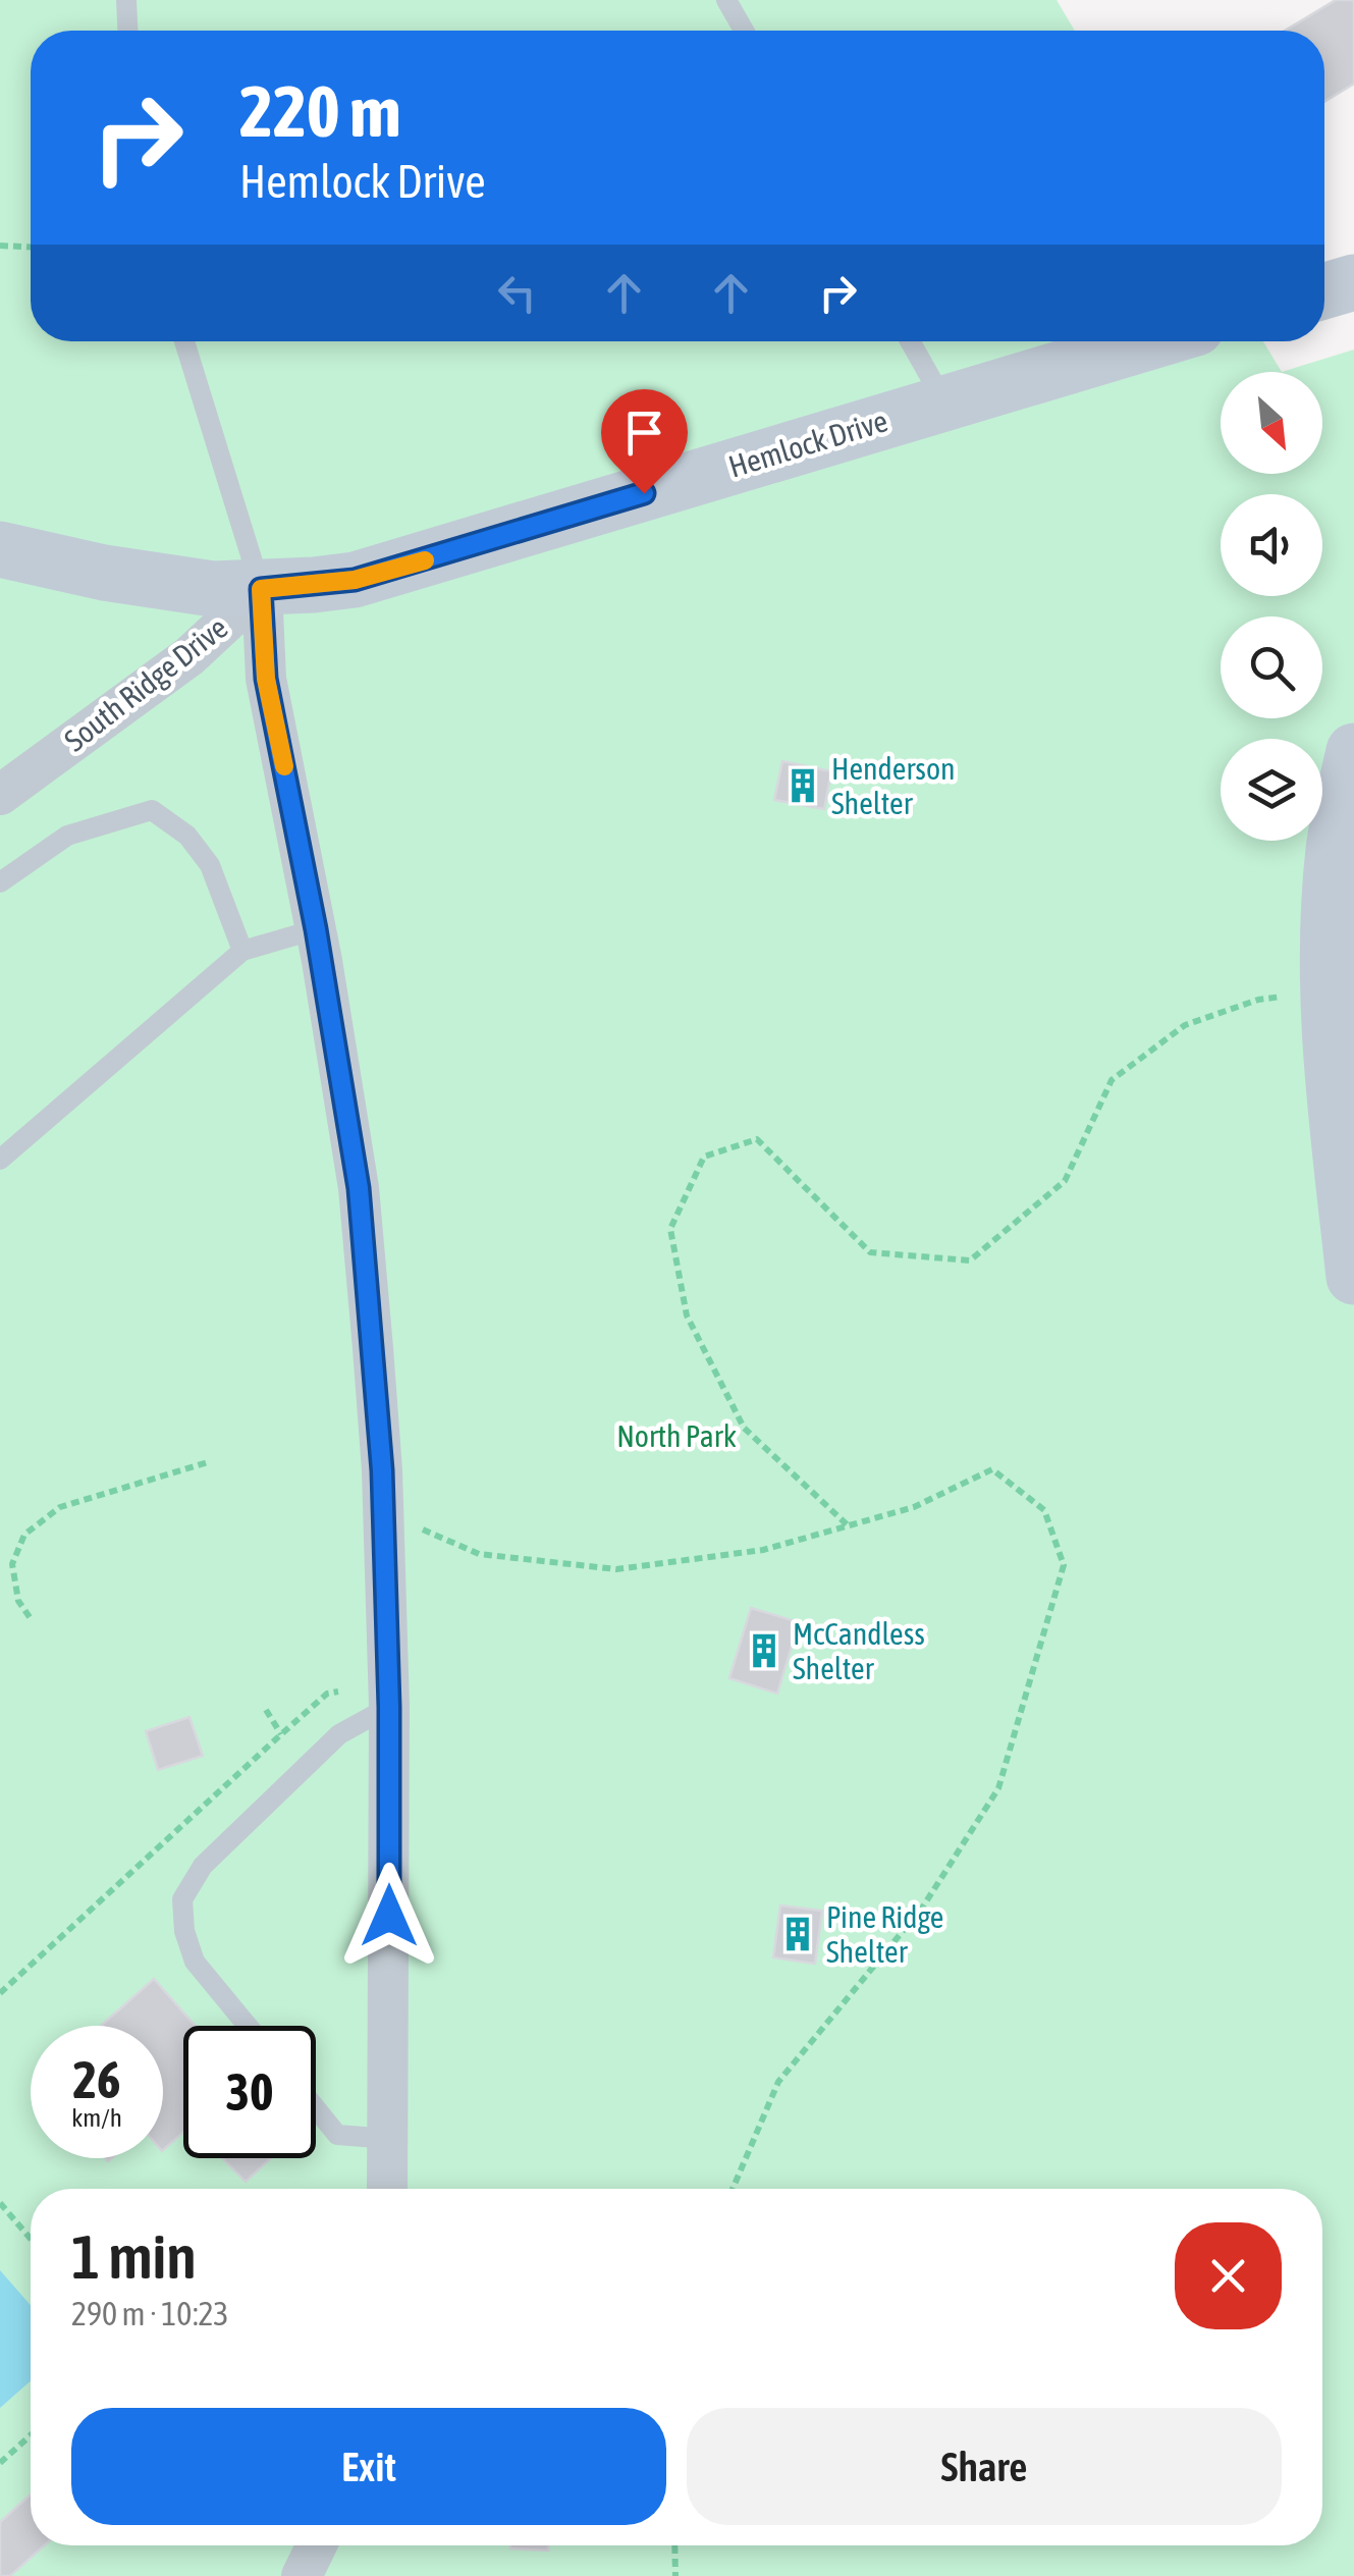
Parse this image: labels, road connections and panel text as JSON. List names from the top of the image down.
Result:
{
  "streets": {
    "street": ["Hemlock Drive", "South Ridge Drive"]
  },
  "crossings": [
    ["Hemlock Drive", "South Ridge Drive"]
  ],
  "parks": ["North Park"],
  "places": {
    "building": ["Henderson Shelter", "McCandless Shelter", "Pine Ridge Shelter"]
  },
  "north": "bottom right",
  "page": {
    "turn": ["220 m", "Hemlock Drive"],
    "speed": "26 km/h",
    "limit": "30",
    "heading": ["1 min", "290 m · 10:23"],
    "buttons": ["Exit", "Share"]
  }
}
